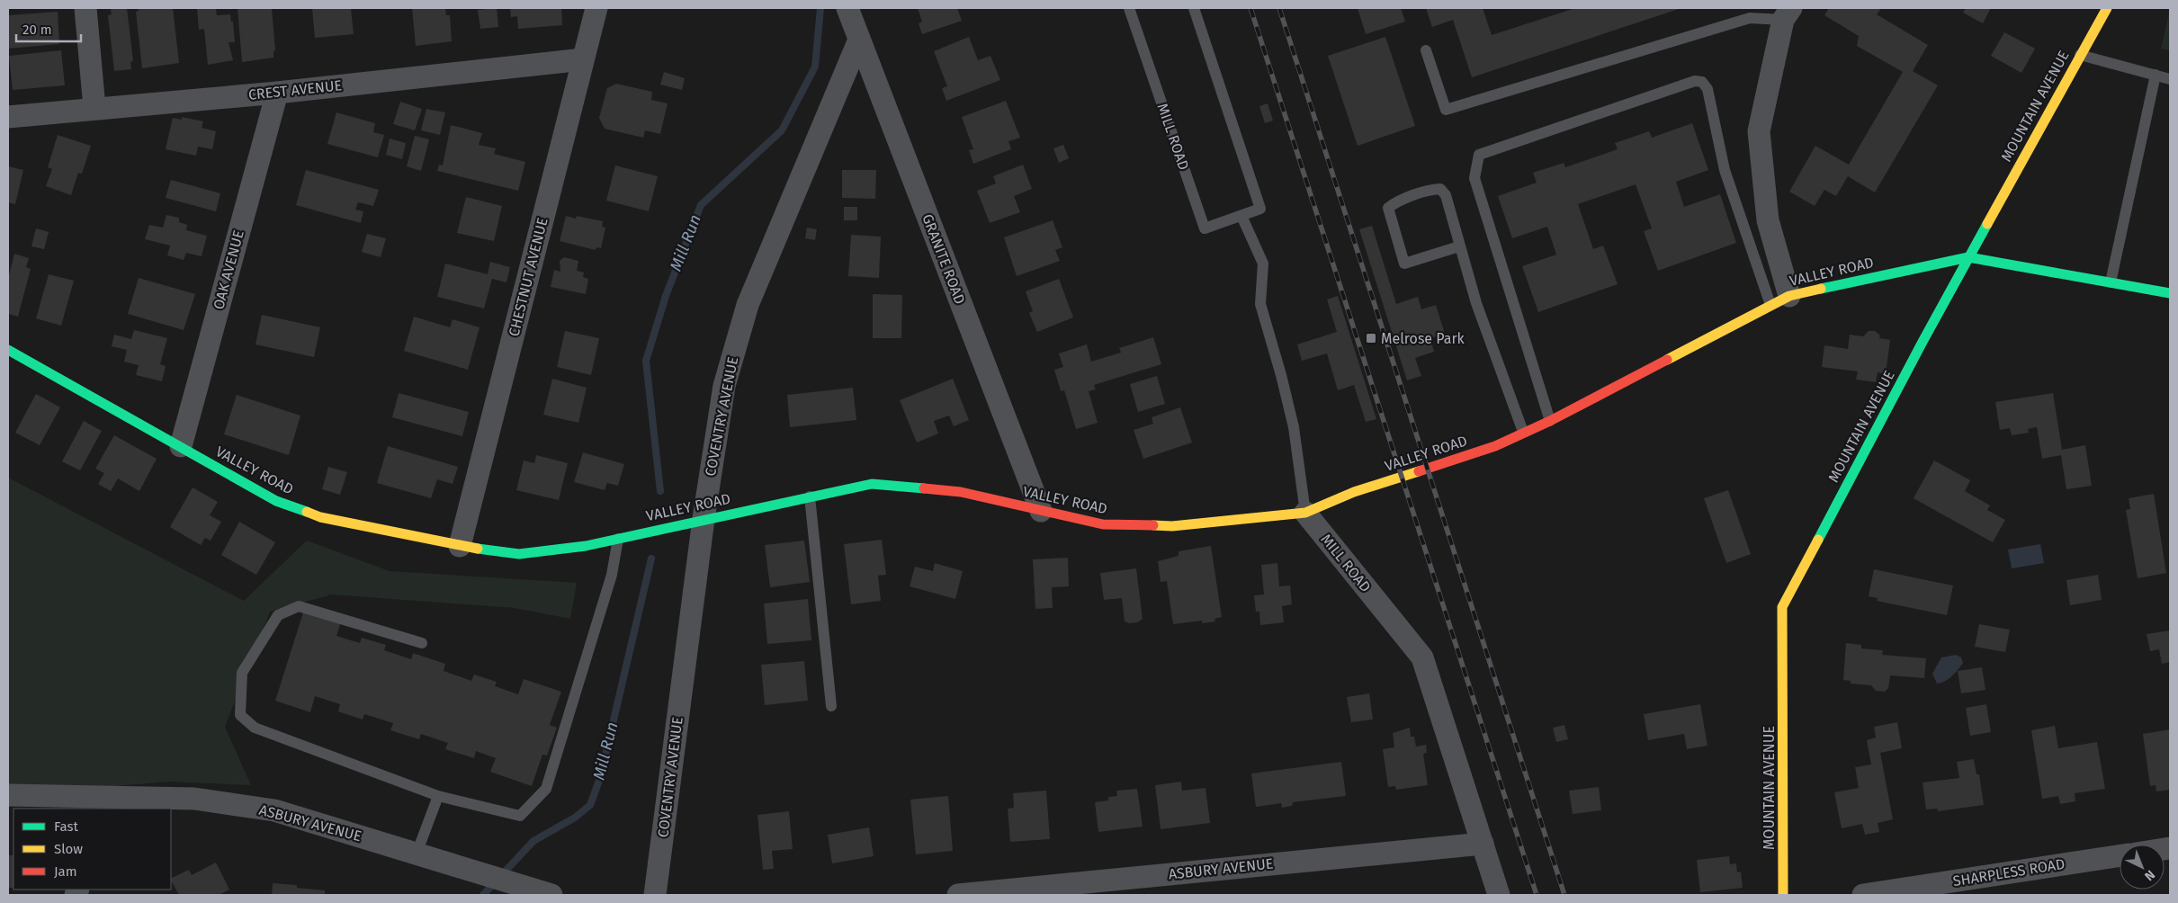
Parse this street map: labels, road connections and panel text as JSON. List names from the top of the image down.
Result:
{
  "streets": {
    "street": [
      "CREST AVENUE",
      "MOUNTAIN AVENUE",
      "MILL ROAD",
      "GRANITE ROAD",
      "OAK AVENUE",
      "VALLEY ROAD",
      "CHESTNUT AVENUE",
      "COVENTRY AVENUE",
      "ASBURY AVENUE",
      "SHARPLESS ROAD"
    ]
  },
  "crossings": [
    ["CREST AVENUE", "OAK AVENUE"],
    ["CREST AVENUE", "CHESTNUT AVENUE"],
    ["MOUNTAIN AVENUE", "VALLEY ROAD"],
    ["MILL ROAD", "VALLEY ROAD"],
    ["MILL ROAD", "ASBURY AVENUE"],
    ["GRANITE ROAD", "VALLEY ROAD"],
    ["GRANITE ROAD", "COVENTRY AVENUE"],
    ["OAK AVENUE", "VALLEY ROAD"],
    ["VALLEY ROAD", "CHESTNUT AVENUE"],
    ["VALLEY ROAD", "COVENTRY AVENUE"]
  ],
  "water": ["Mill Run"],
  "places": {
    "transit": ["Melrose Park"]
  },
  "legend": ["Fast", "Slow", "Jam"],
  "scale_bar": "20 m",
  "north": "bottom right"
}
